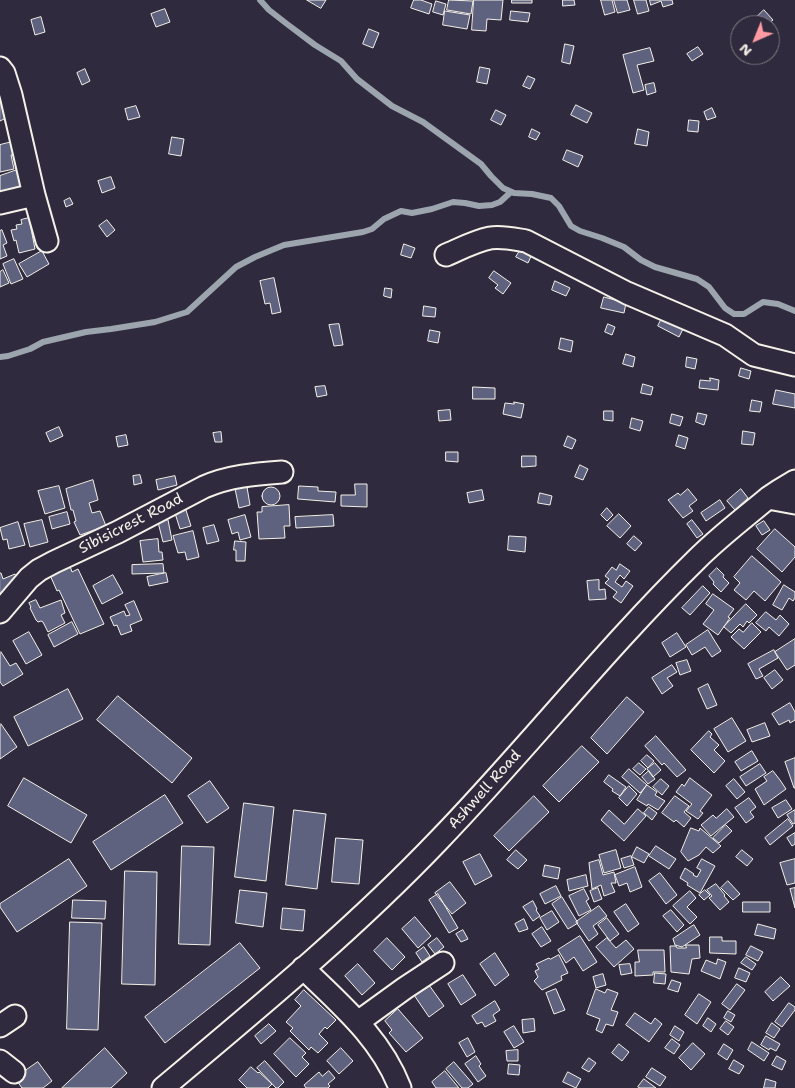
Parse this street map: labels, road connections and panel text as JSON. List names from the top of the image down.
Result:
{
  "streets": {
    "street": ["Sibisicrest Road", "Ashwell Road"]
  },
  "north": "bottom left"
}
